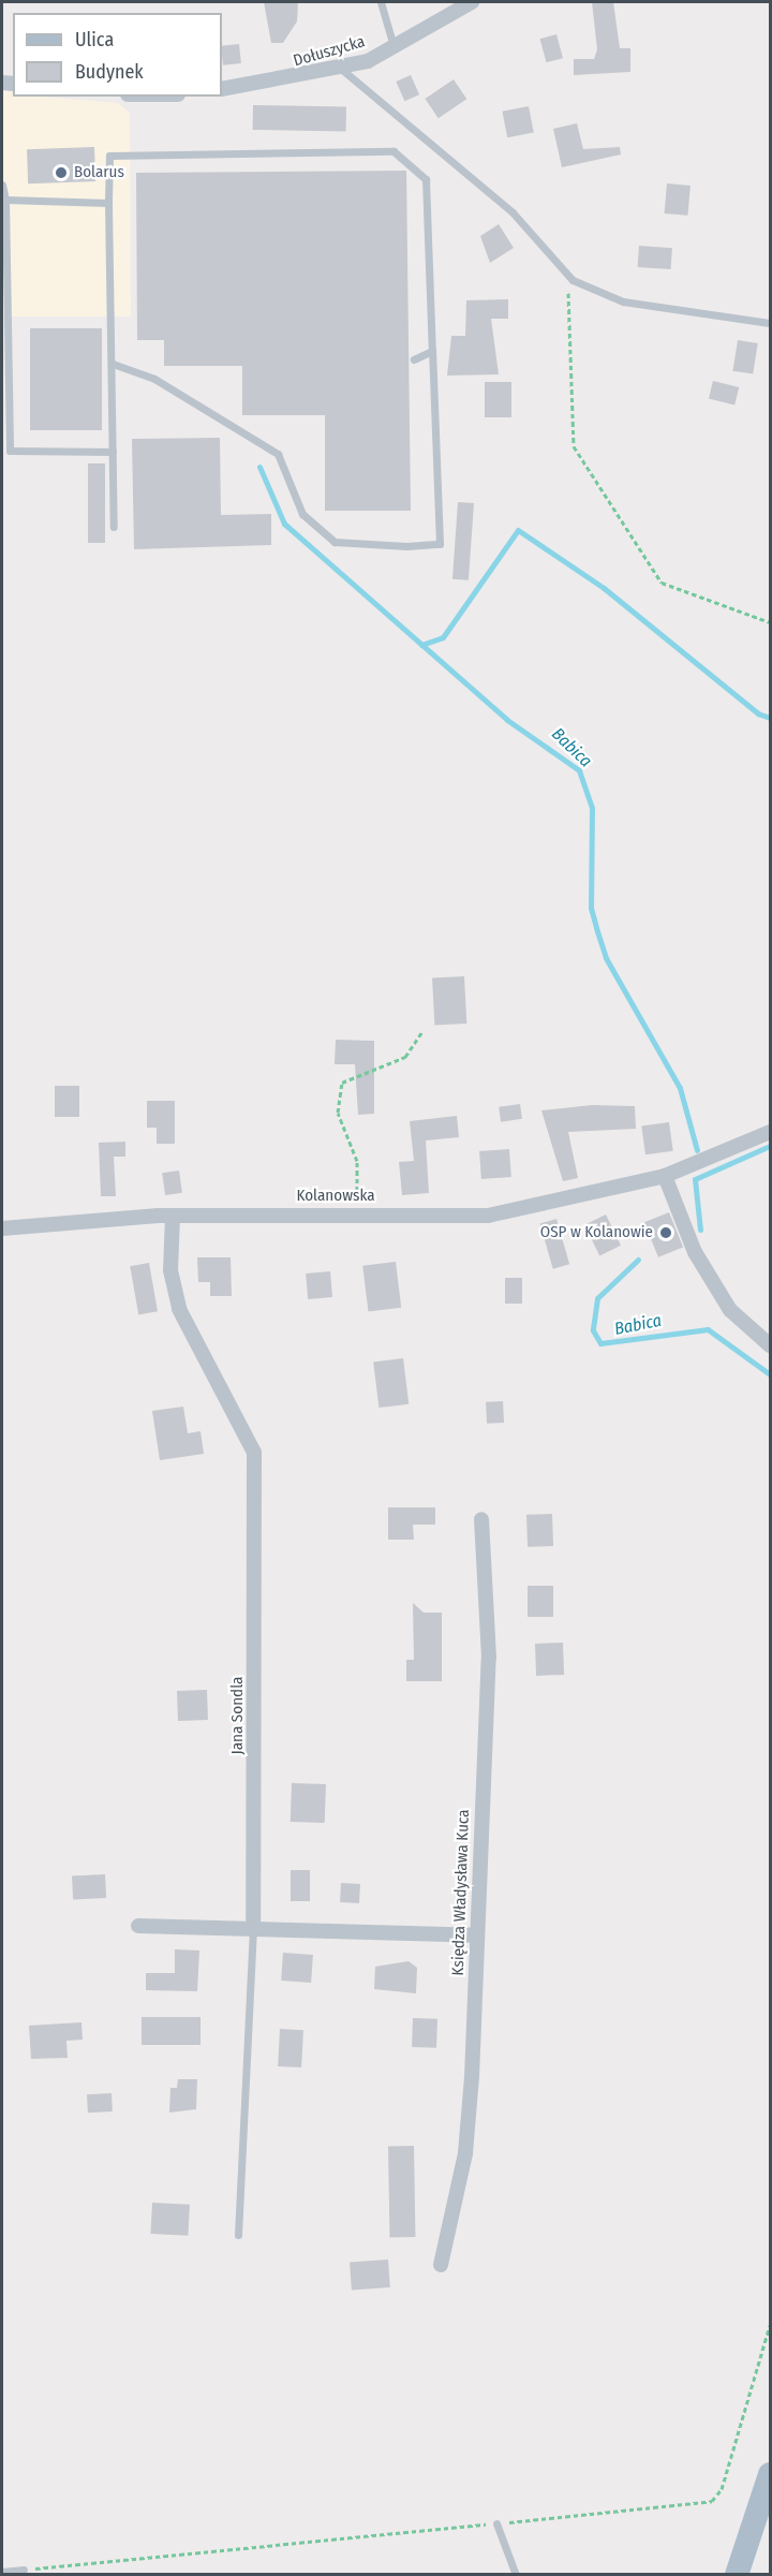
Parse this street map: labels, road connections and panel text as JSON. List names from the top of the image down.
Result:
{
  "streets": {
    "street": [
      "Dołuszycka",
      "Kolanowska",
      "Jana Sondla",
      "Księdza Władysława Kuca"
    ]
  },
  "crossings": [
    ["Kolanowska", "Jana Sondla"]
  ],
  "water": ["Babica"],
  "places": ["Bolarus", "OSP w Kolanowie"],
  "legend": ["Ulica", "Budynek"]
}
